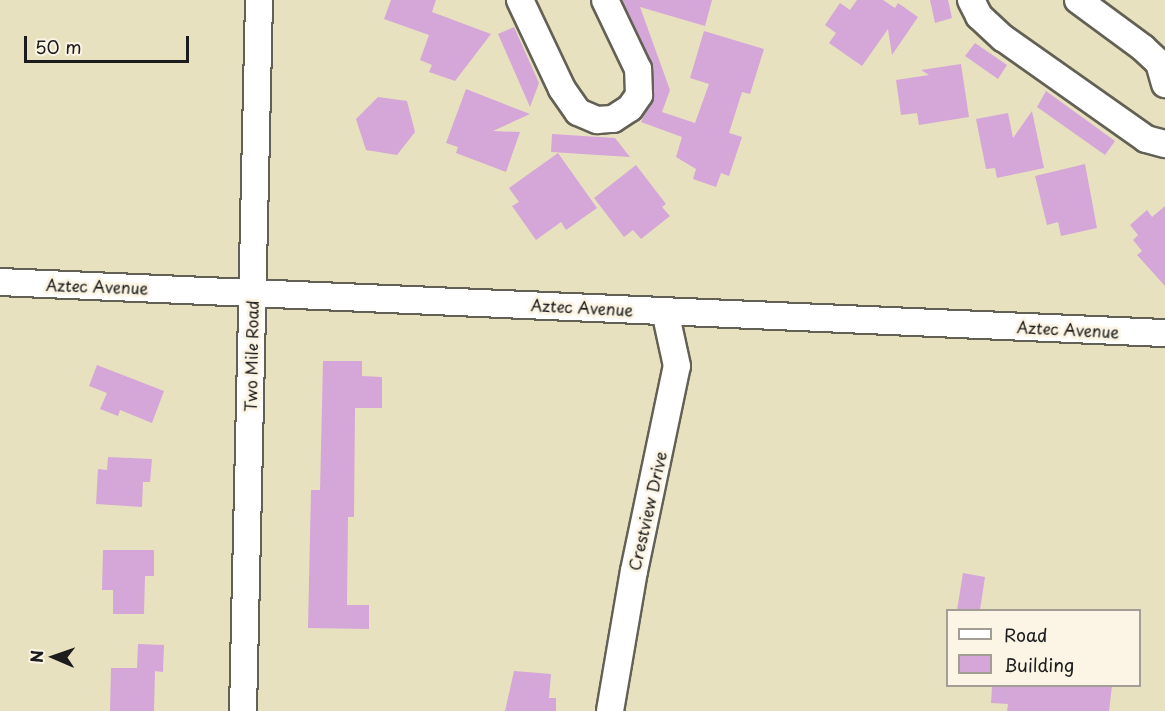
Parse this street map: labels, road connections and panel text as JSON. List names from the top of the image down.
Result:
{
  "streets": {
    "street": ["Aztec Avenue", "Two Mile Road", "Crestview Drive"]
  },
  "crossings": [
    ["Aztec Avenue", "Two Mile Road"],
    ["Aztec Avenue", "Crestview Drive"]
  ],
  "legend": ["Road", "Building"],
  "scale_bar": "50 m",
  "north": "left"
}
